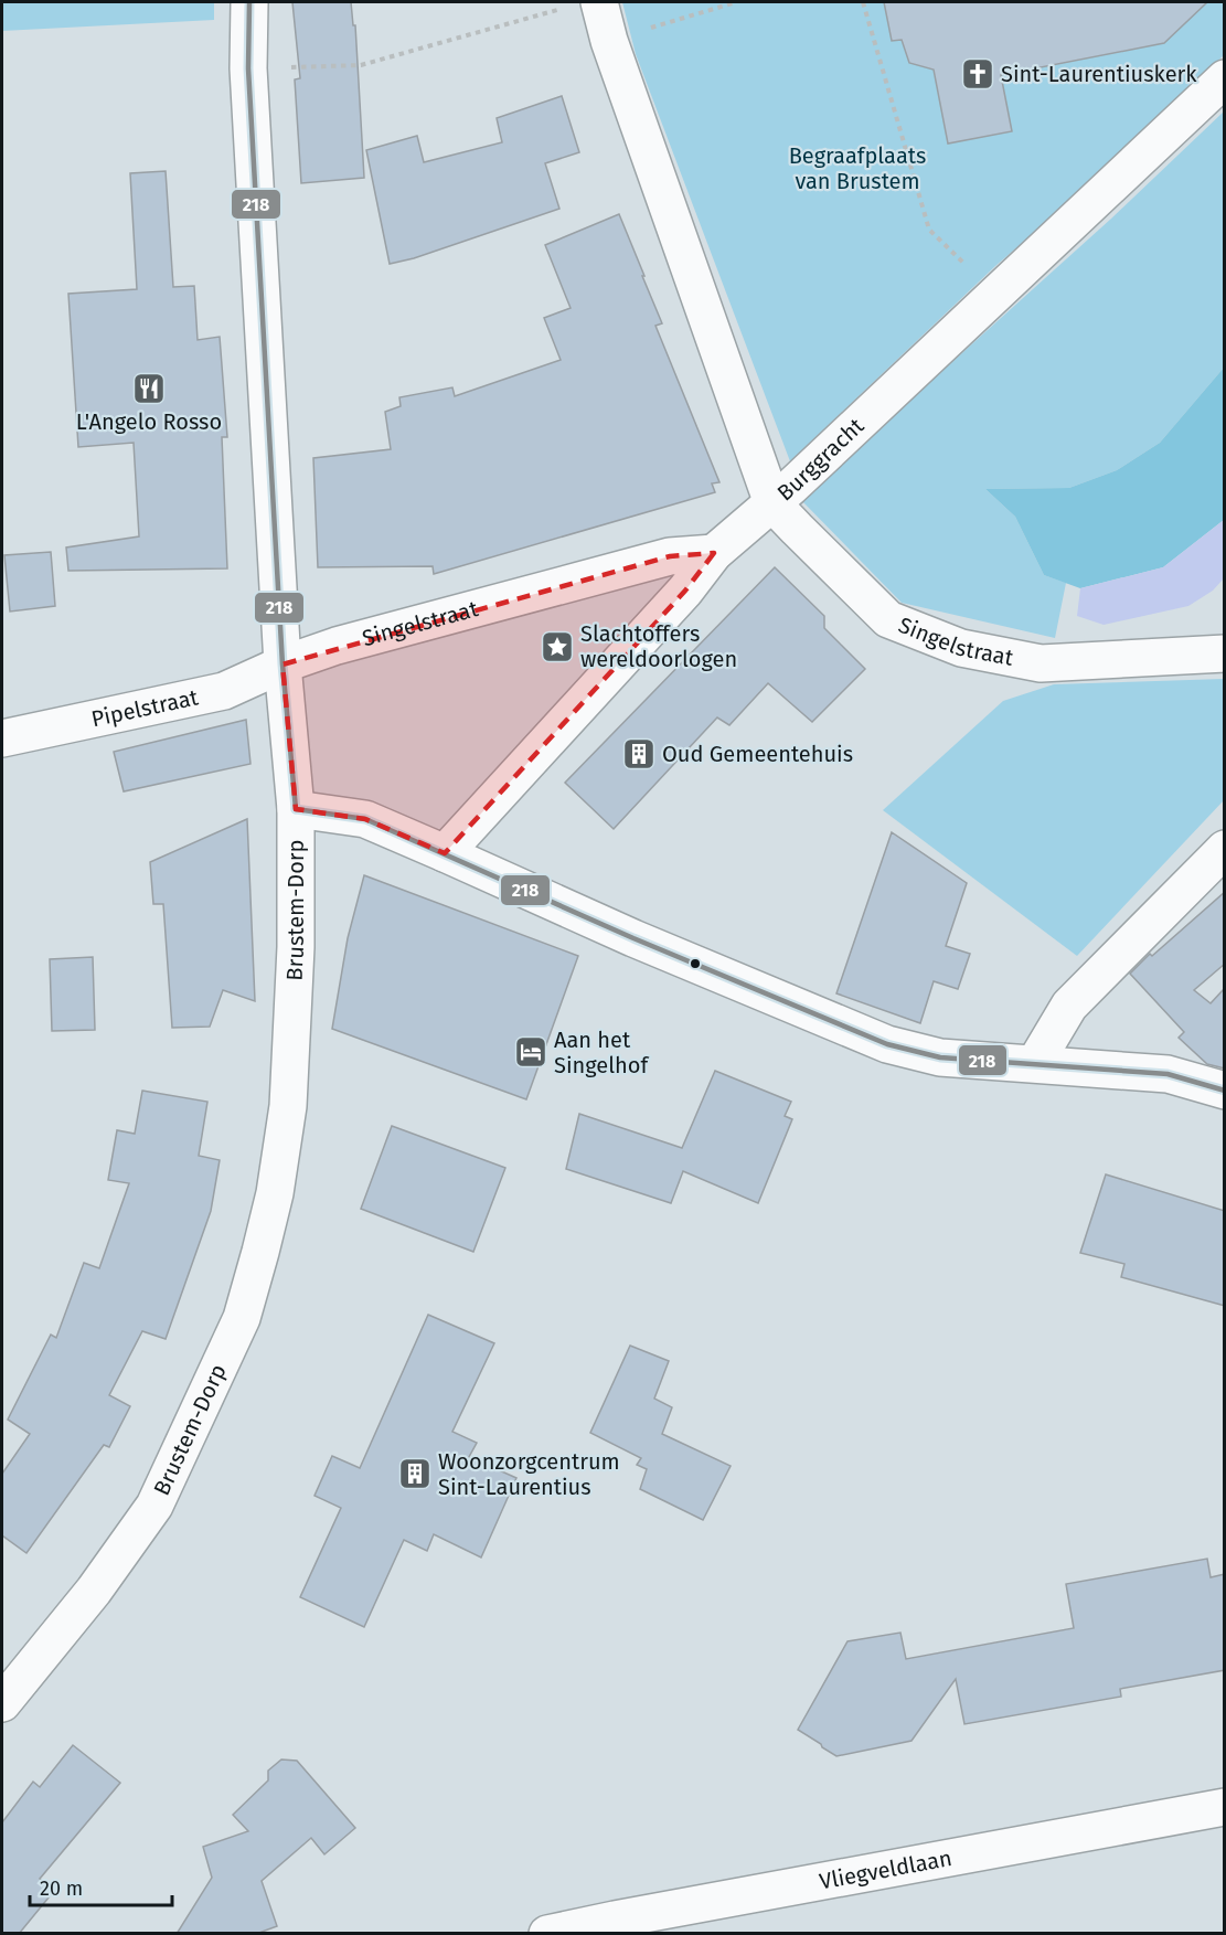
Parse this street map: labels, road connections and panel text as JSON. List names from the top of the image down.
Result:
{
  "streets": {
    "street": [
      "Burggracht",
      "Singelstraat",
      "Pipelstraat",
      "Brustem-Dorp",
      "Vliegveldlaan"
    ]
  },
  "crossings": [
    ["Burggracht", "Singelstraat"],
    ["Singelstraat", "Pipelstraat"],
    ["Singelstraat", "Brustem-Dorp"],
    ["Pipelstraat", "Brustem-Dorp"]
  ],
  "parks": ["Begraafplaats van Brustem"],
  "places": {
    "church": ["Sint-Laurentiuskerk"],
    "restaurant": ["L'Angelo Rosso"],
    "place": ["Slachtoffers wereldoorlogen"],
    "building": ["Oud Gemeentehuis", "Woonzorgcentrum Sint-Laurentius"],
    "hotel": ["Aan het Singelhof"]
  },
  "lines": ["transit line 218"],
  "scale_bar": "20 m"
}
